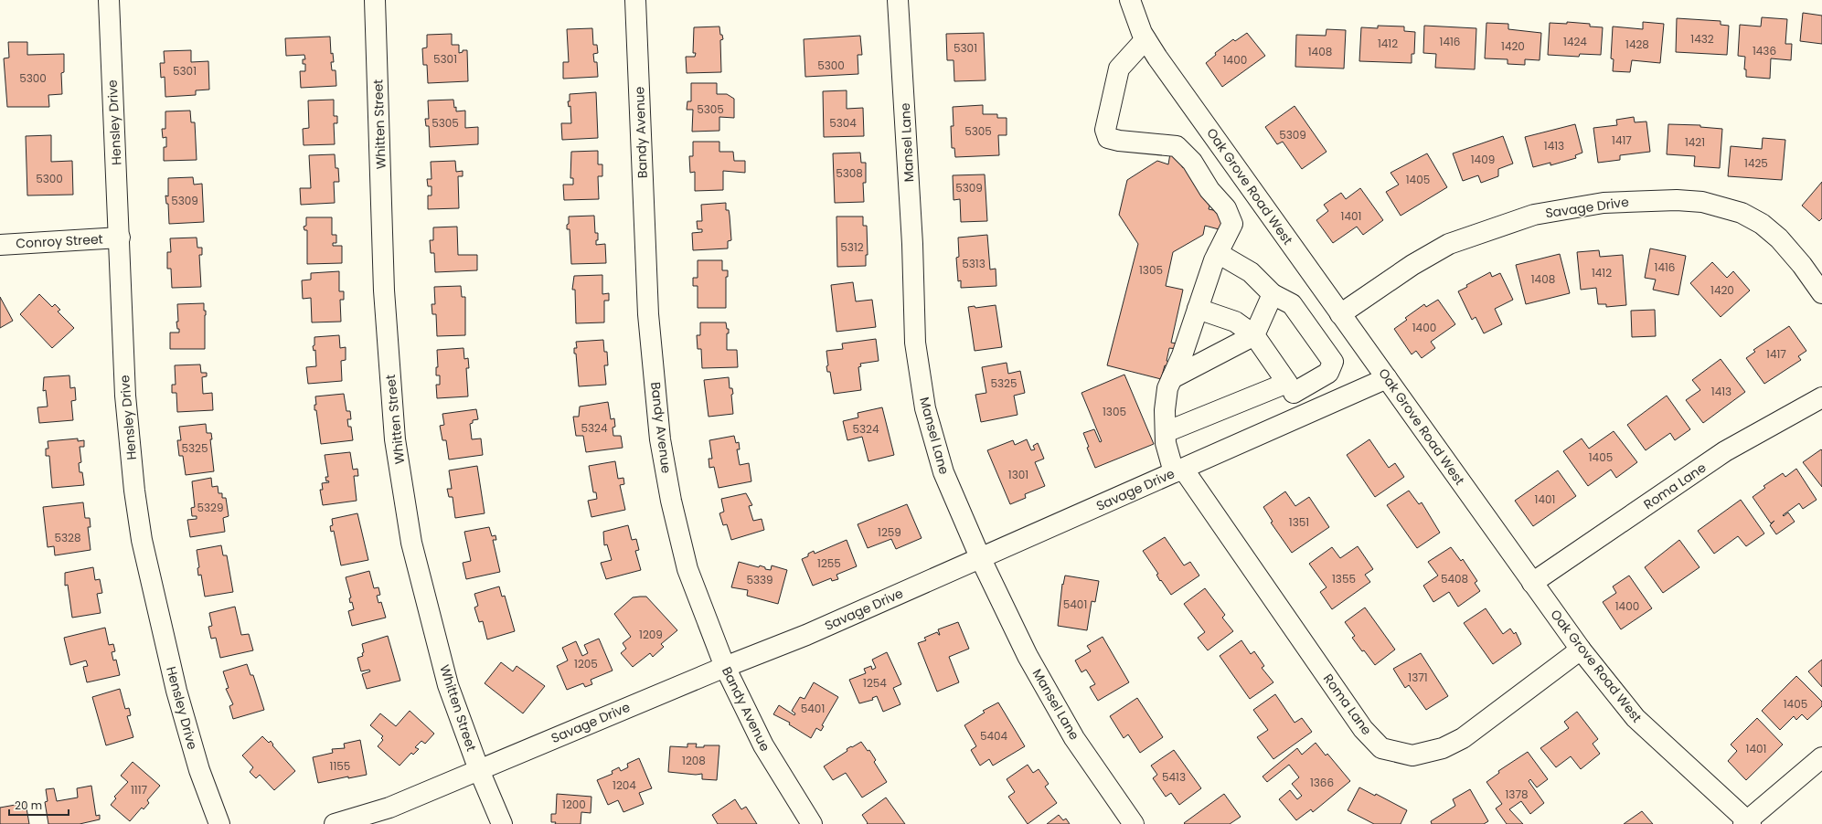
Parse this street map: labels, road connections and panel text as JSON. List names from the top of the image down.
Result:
{
  "streets": {
    "street": [
      "Hensley Drive",
      "Whitten Street",
      "Bandy Avenue",
      "Mansel Lane",
      "Oak Grove Road West",
      "Savage Drive",
      "Conroy Street",
      "Roma Lane"
    ]
  },
  "crossings": [
    ["Hensley Drive", "Conroy Street"],
    ["Whitten Street", "Savage Drive"],
    ["Bandy Avenue", "Savage Drive"],
    ["Mansel Lane", "Savage Drive"],
    ["Oak Grove Road West", "Savage Drive"],
    ["Oak Grove Road West", "Roma Lane"],
    ["Savage Drive", "Roma Lane"]
  ],
  "house_numbers": [
    "1432",
    "1416",
    "1424",
    "1412",
    "1428",
    "1420",
    "5301",
    "1436",
    "1408",
    "5301",
    "1400",
    "5300",
    "5301",
    "5300",
    "5305",
    "5305",
    "5304",
    "5305",
    "5309",
    "1417",
    "1421",
    "1413",
    "1409",
    "1425",
    "5308",
    "5300",
    "1405",
    "5309",
    "5309",
    "1401",
    "5312",
    "5313",
    "1416",
    "1305",
    "1412",
    "1408",
    "1420",
    "1400",
    "1417",
    "5325",
    "1413",
    "1305",
    "5324",
    "5324",
    "5325",
    "1405",
    "1301",
    "1401",
    "5329",
    "1351",
    "1259",
    "5328",
    "1255",
    "1355",
    "5408",
    "5339",
    "5401",
    "1400",
    "1209",
    "1205",
    "1371",
    "1254",
    "1405",
    "5401",
    "5404",
    "1401",
    "1208",
    "1155",
    "5413",
    "1366",
    "1204",
    "1117",
    "1378",
    "1200"
  ],
  "scale_bar": "20 m"
}
